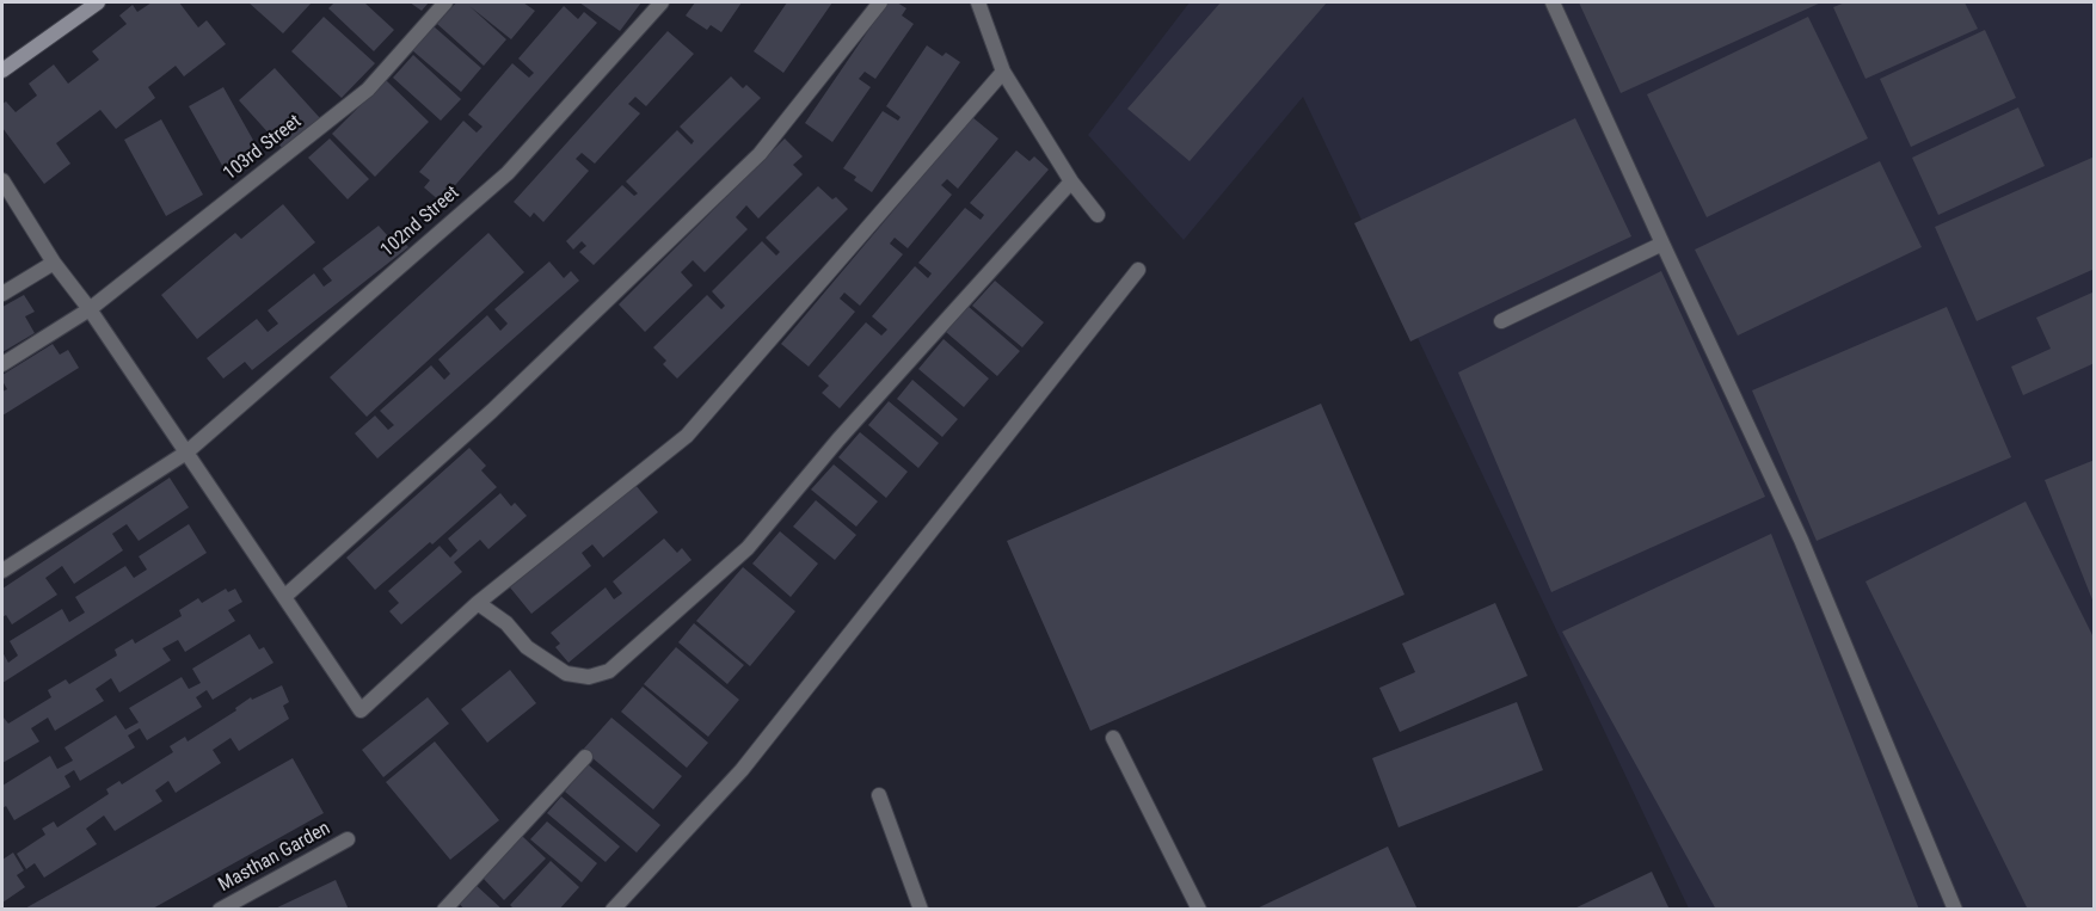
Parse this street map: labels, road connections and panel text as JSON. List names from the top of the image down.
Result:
{
  "streets": {
    "street": ["103rd Street", "102nd Street", "Masthan Garden"]
  }
}
